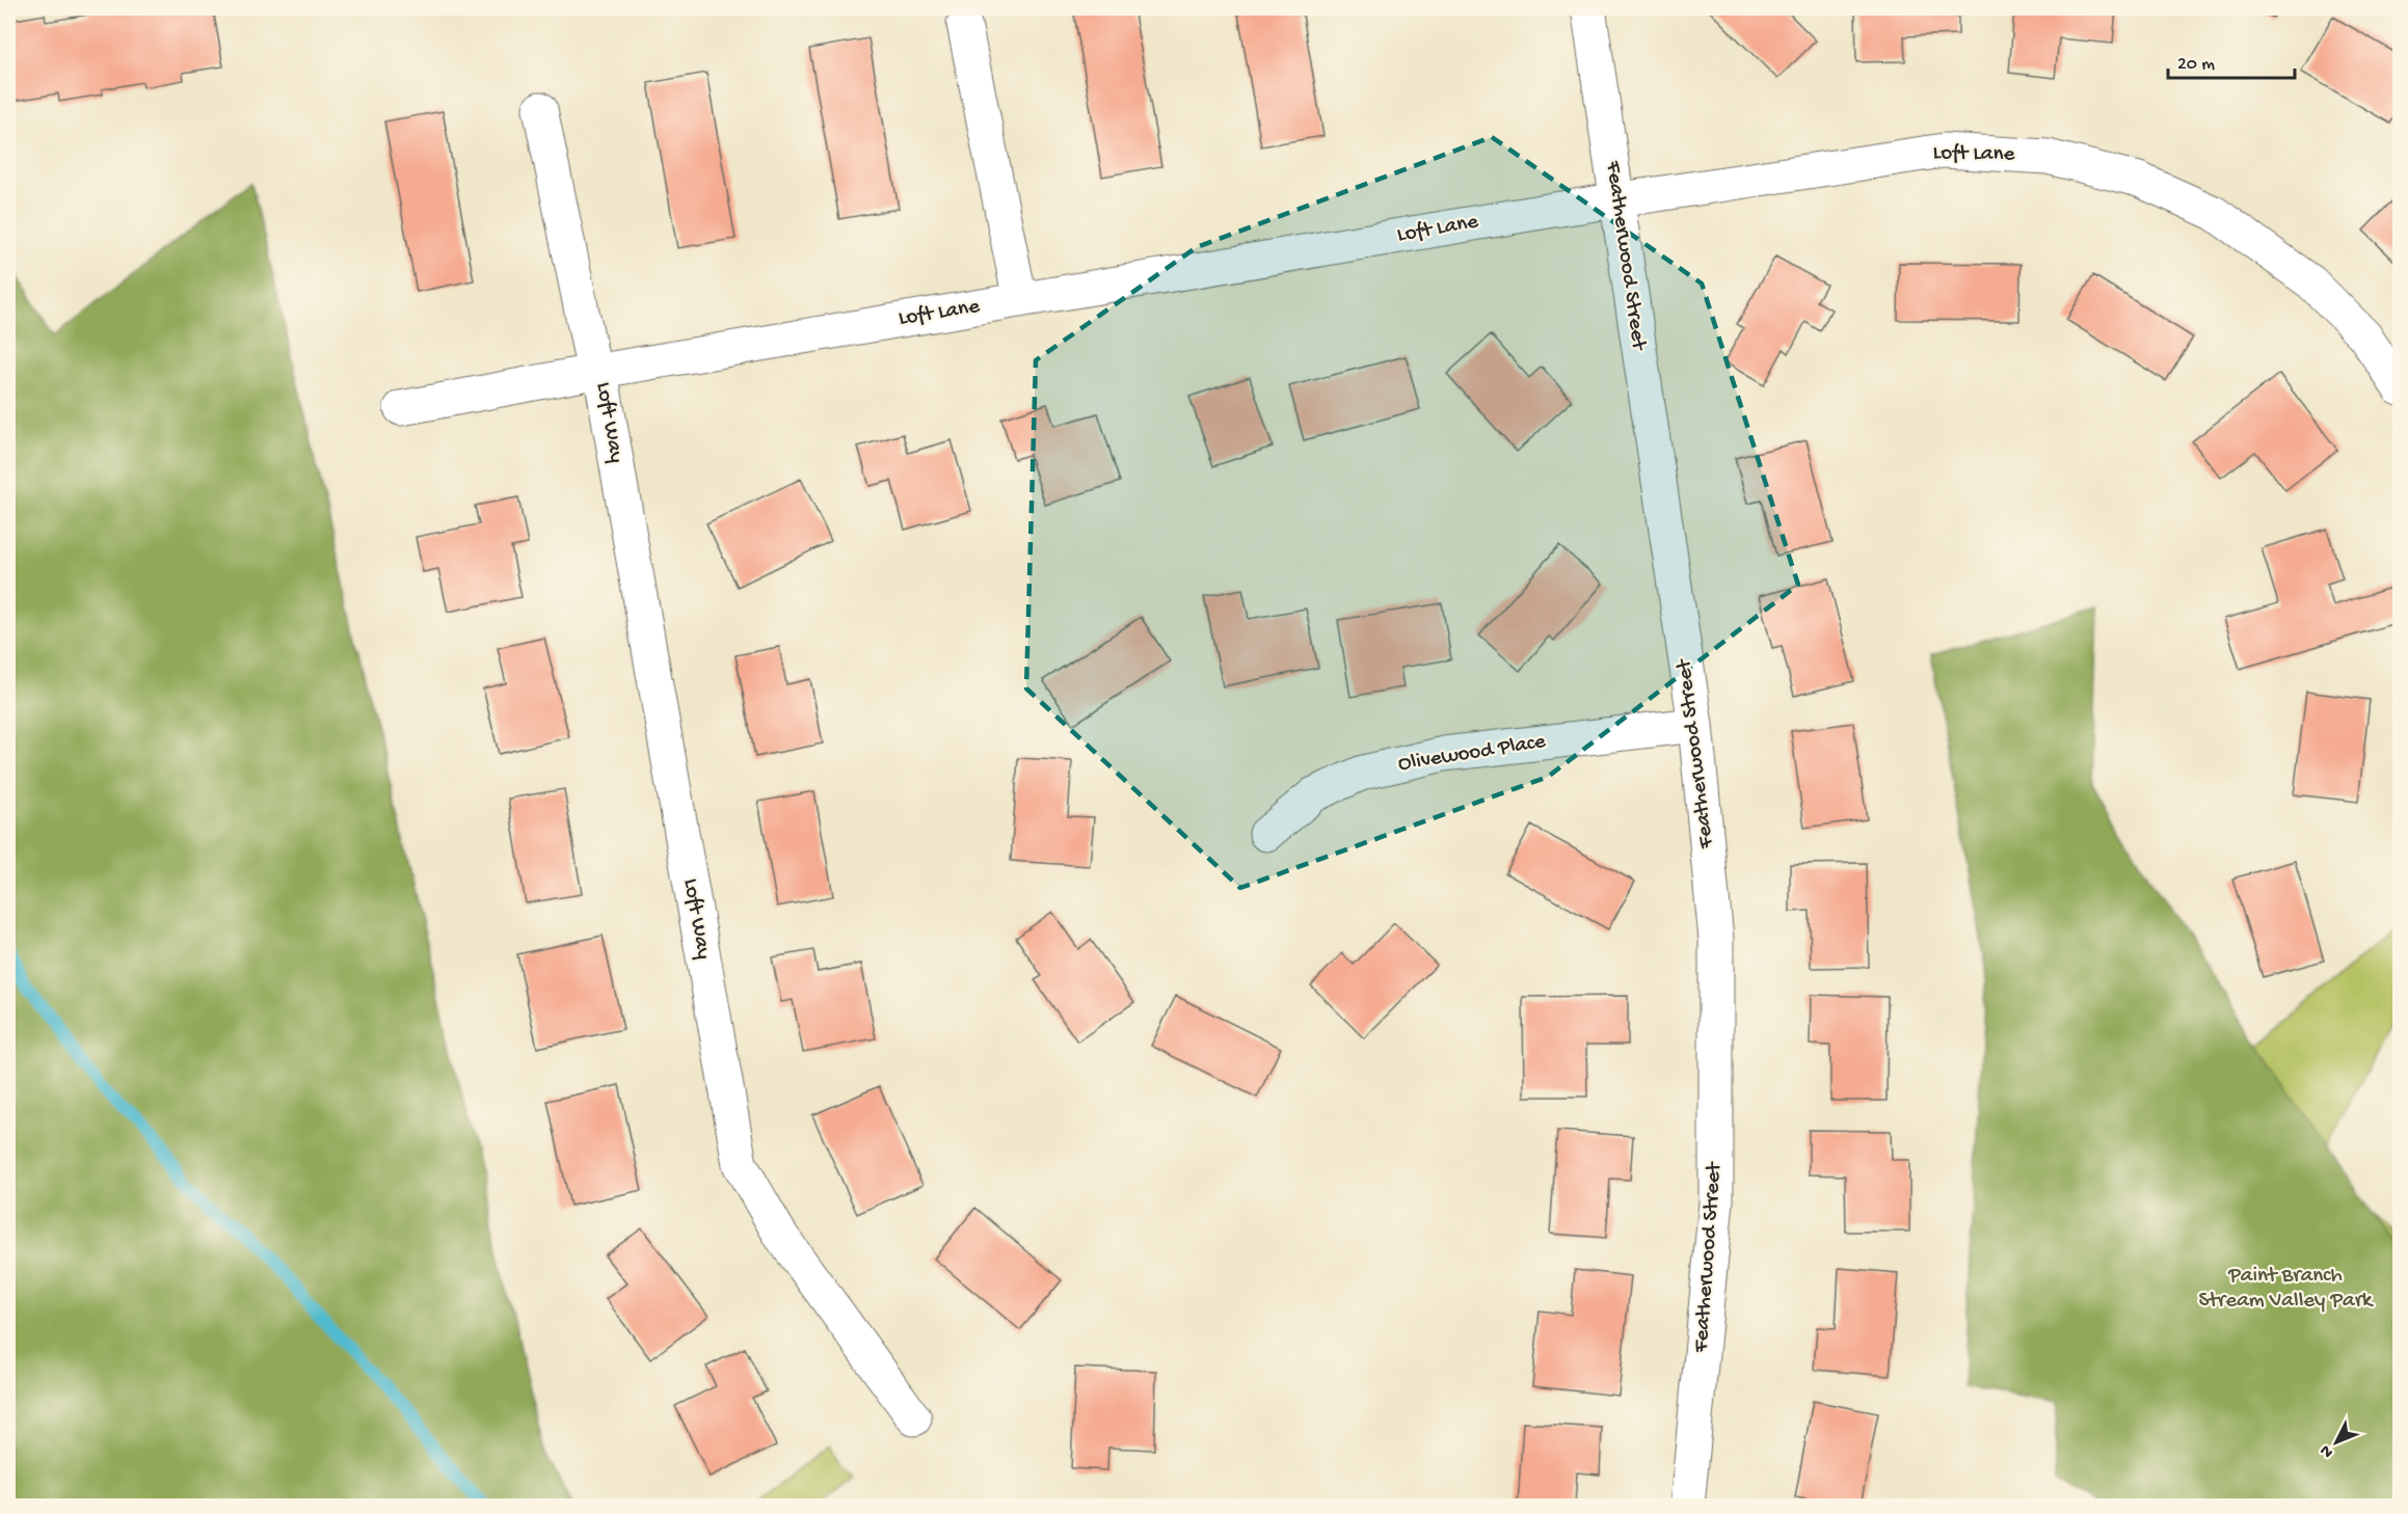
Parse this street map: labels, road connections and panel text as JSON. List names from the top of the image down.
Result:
{
  "streets": {
    "street": [
      "Loft Lane",
      "Featherwood Street",
      "Loft Way",
      "Olivewood Place"
    ]
  },
  "crossings": [
    ["Loft Lane", "Featherwood Street"],
    ["Loft Lane", "Loft Way"],
    ["Featherwood Street", "Olivewood Place"]
  ],
  "parks": ["Paint Branch Stream Valley Park"],
  "scale_bar": "20 m",
  "north": "bottom left"
}
